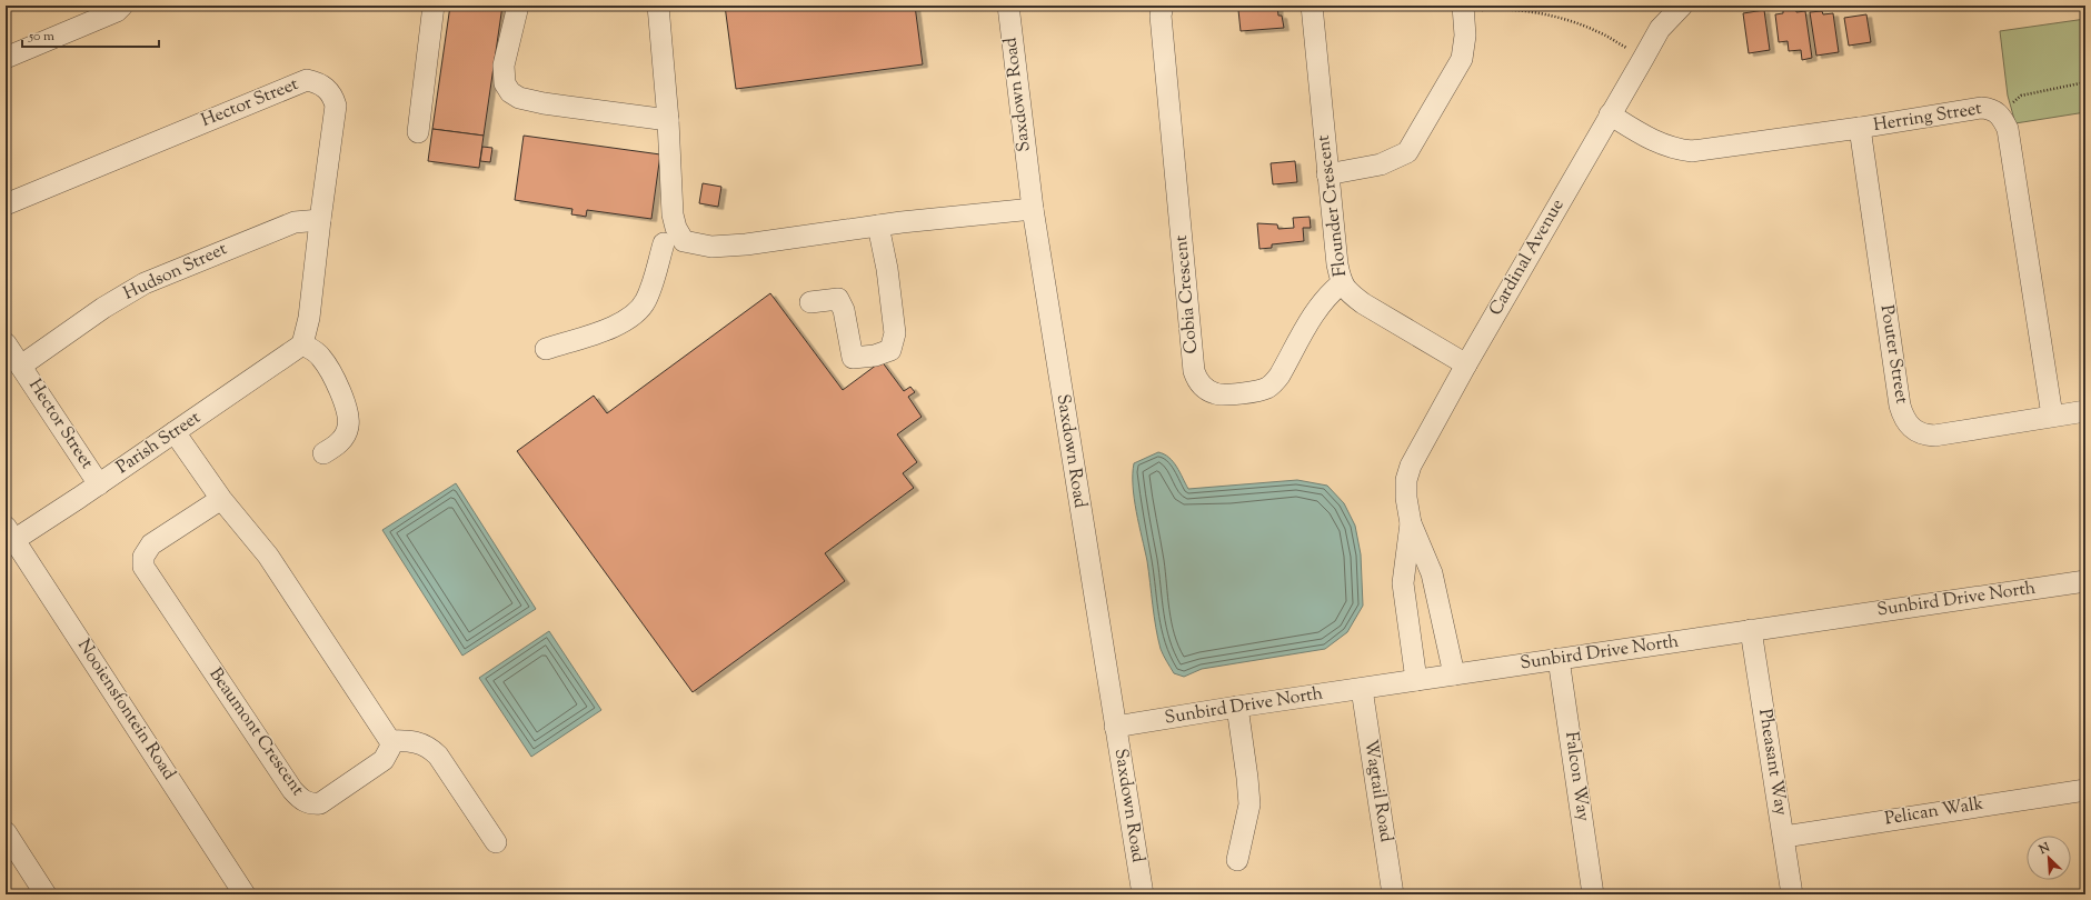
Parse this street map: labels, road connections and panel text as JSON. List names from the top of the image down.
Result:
{
  "streets": {
    "street": [
      "Saxdown Road",
      "Hector Street",
      "Herring Street",
      "Flounder Crescent",
      "Cardinal Avenue",
      "Hudson Street",
      "Cobia Crescent",
      "Pouter Street",
      "Parish Street",
      "Sunbird Drive North",
      "Nooiensfontein Road",
      "Beaumont Crescent",
      "Pheasant Way",
      "Falcon Way",
      "Wagtail Road",
      "Pelican Walk"
    ]
  },
  "crossings": [
    ["Saxdown Road", "Sunbird Drive North"],
    ["Hector Street", "Hudson Street"],
    ["Hector Street", "Parish Street"],
    ["Herring Street", "Cardinal Avenue"],
    ["Herring Street", "Pouter Street"],
    ["Flounder Crescent", "Cardinal Avenue"],
    ["Flounder Crescent", "Cobia Crescent"],
    ["Cardinal Avenue", "Sunbird Drive North"],
    ["Parish Street", "Nooiensfontein Road"],
    ["Sunbird Drive North", "Pheasant Way"],
    ["Sunbird Drive North", "Falcon Way"],
    ["Sunbird Drive North", "Wagtail Road"],
    ["Pheasant Way", "Pelican Walk"]
  ],
  "scale_bar": "50 m",
  "north": "top left"
}
